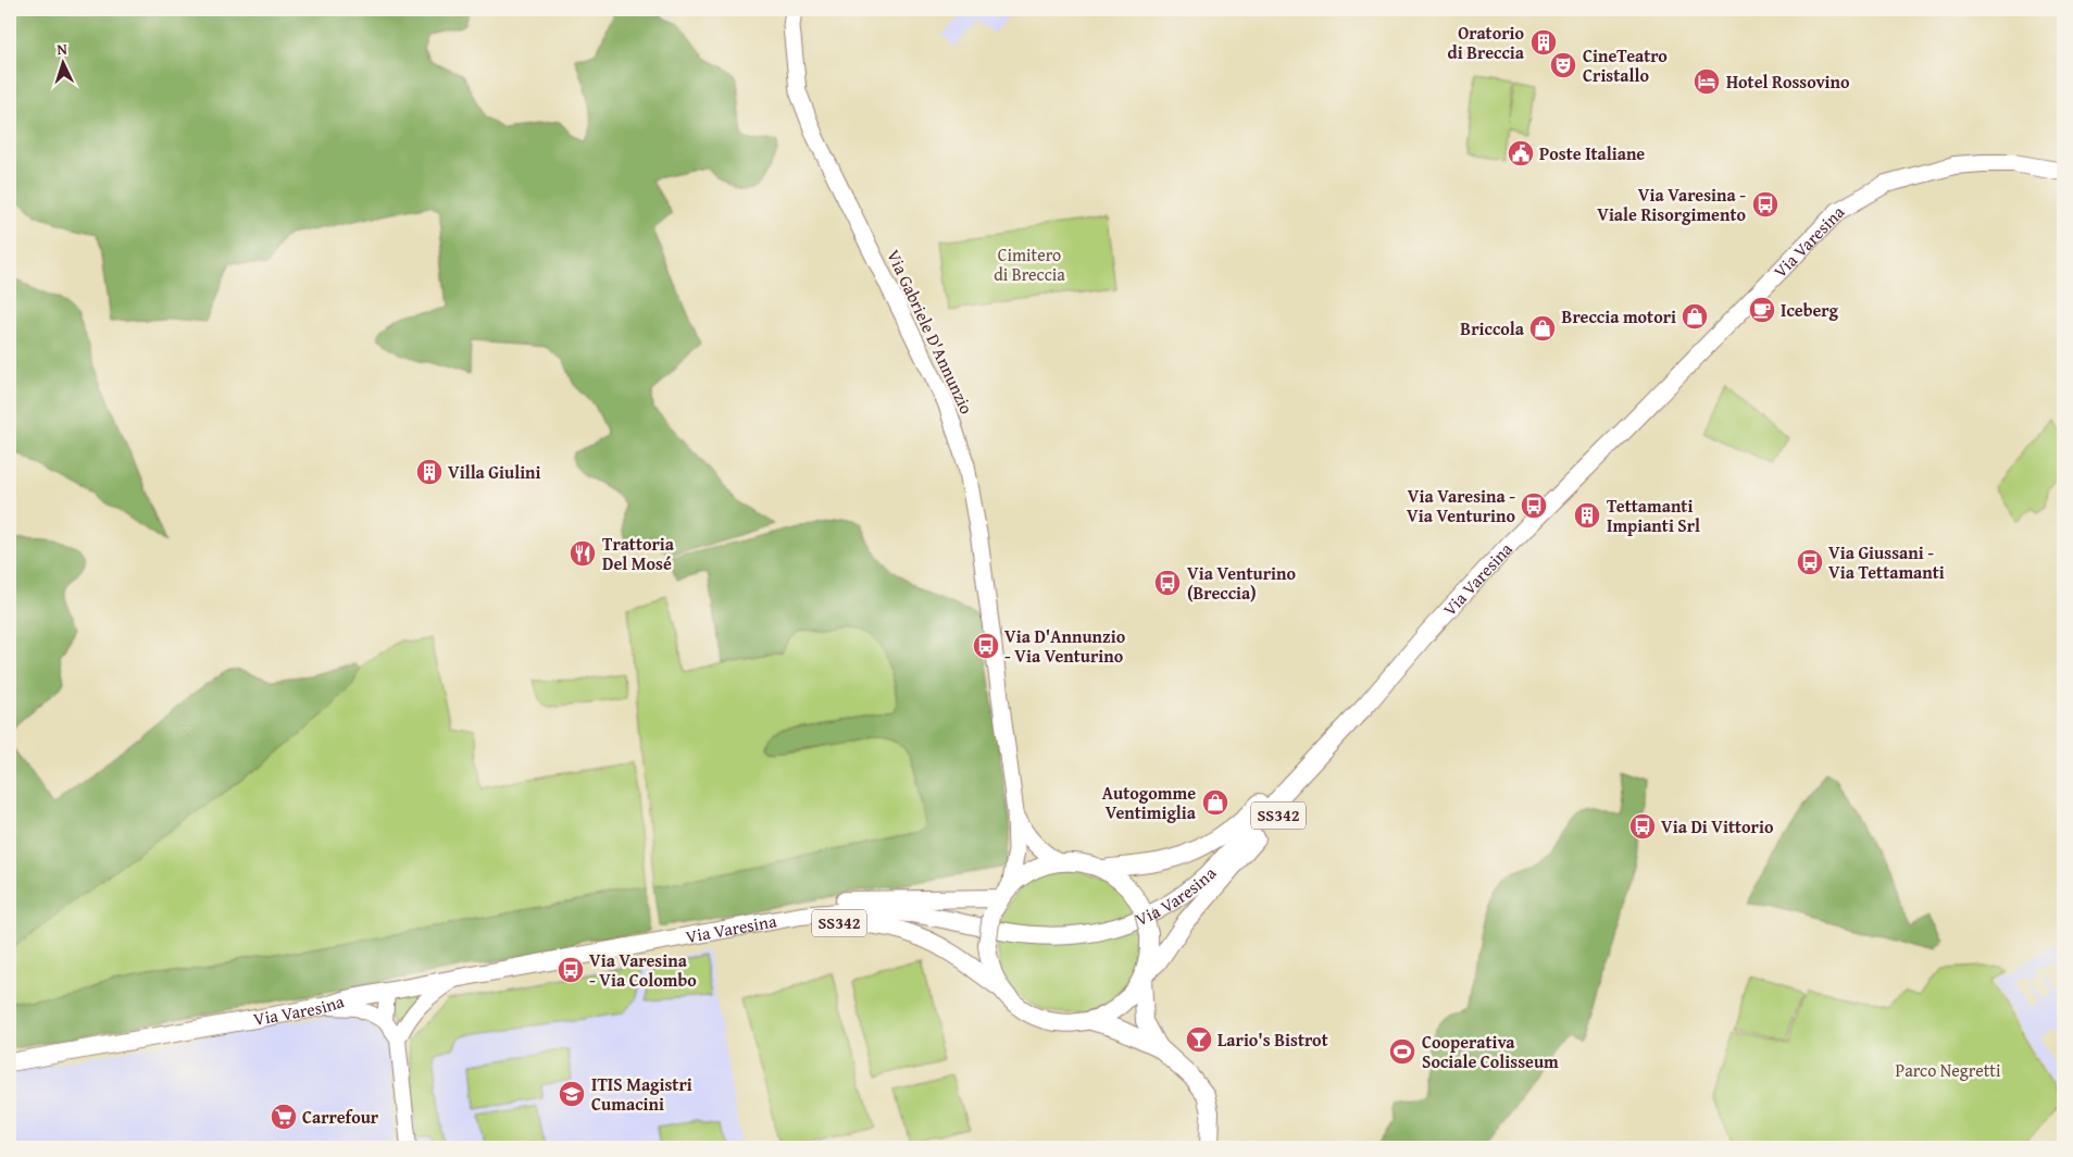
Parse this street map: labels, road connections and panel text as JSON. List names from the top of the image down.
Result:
{
  "streets": {
    "main road": ["Via Varesina", "Via Gabriele D'Annunzio", "SS342"]
  },
  "crossings": [
    ["Via Varesina", "SS342"],
    ["Via Gabriele D'Annunzio", "SS342"]
  ],
  "parks": ["Cimitero di Breccia", "Parco Negretti"],
  "places": {
    "building": ["Oratorio di Breccia", "Villa Giulini", "Tettamanti Impianti Srl"],
    "theatre": ["CineTeatro Cristallo"],
    "hotel": ["Hotel Rossovino"],
    "public building": ["Poste Italiane"],
    "bus stop": [
      "Via Varesina - Viale Risorgimento",
      "Via Varesina - Via Venturino",
      "Via Giussani - Via Tettamanti",
      "Via Venturino (Breccia)",
      "Via D'Annunzio - Via Venturino",
      "Via Di Vittorio",
      "Via Varesina - Via Colombo"
    ],
    "cafe": ["Iceberg"],
    "shop": ["Breccia motori", "Briccola", "Autogomme Ventimiglia"],
    "restaurant": ["Trattoria Del Mosé"],
    "bar": ["Lario's Bistrot"],
    "sports": ["Cooperativa Sociale Colisseum"],
    "school or university": ["ITIS Magistri Cumacini"],
    "supermarket": ["Carrefour"]
  },
  "north": "top"
}
